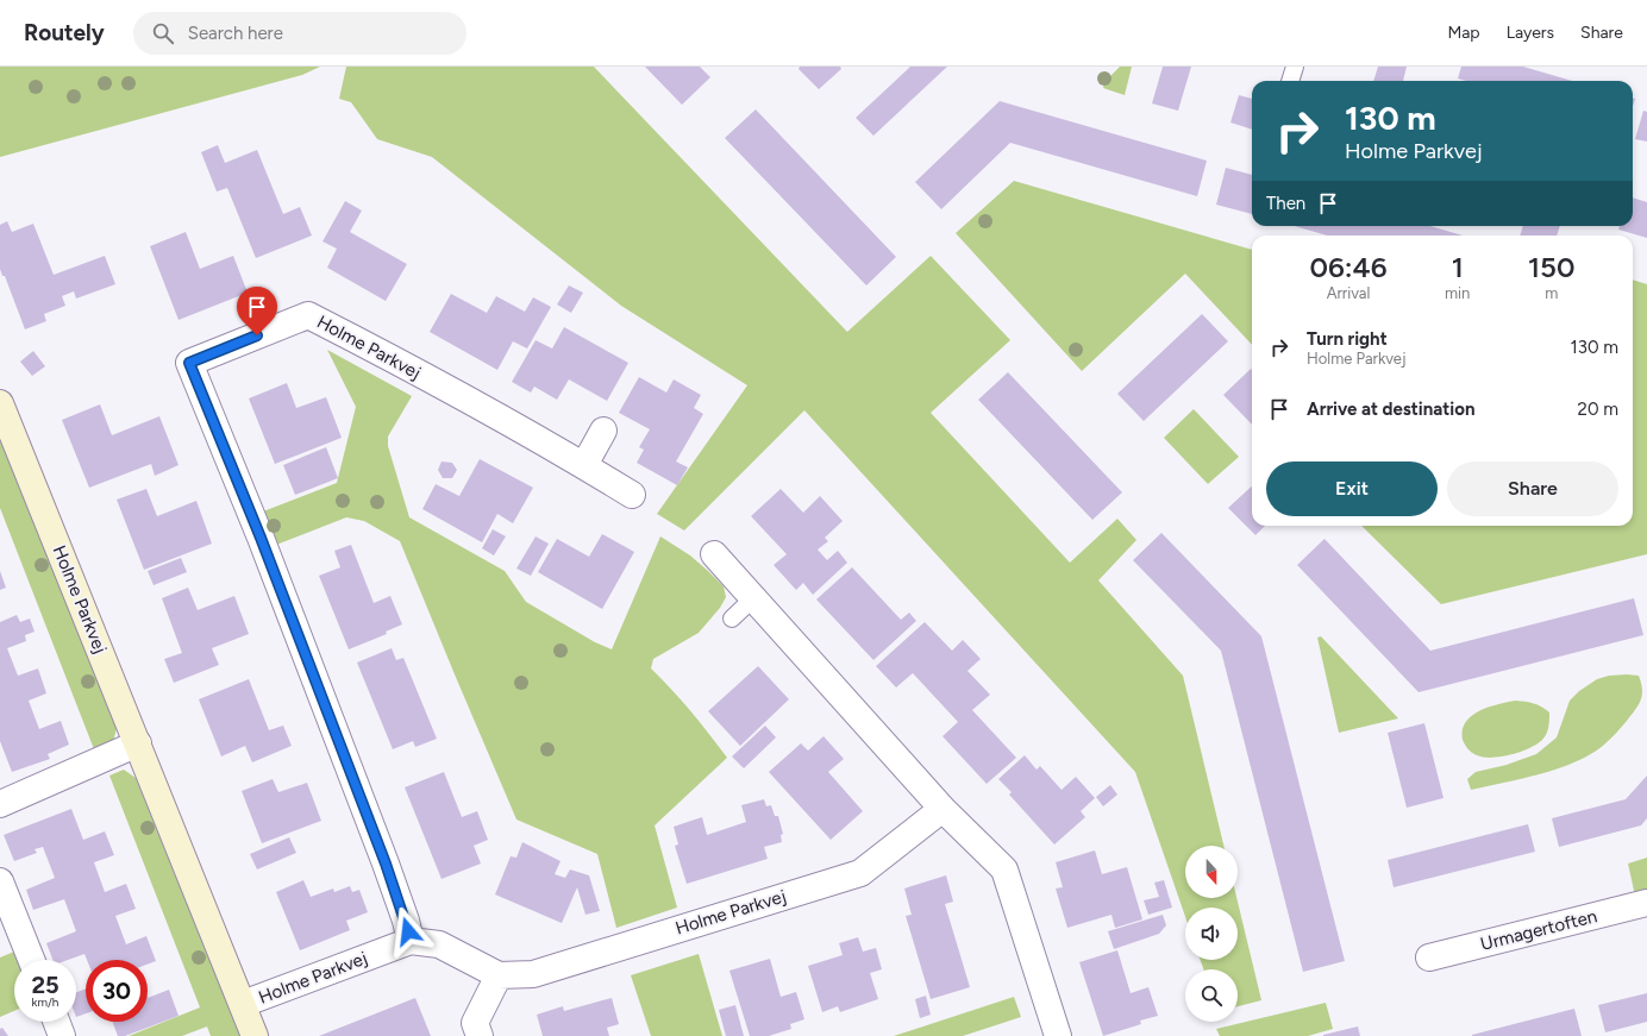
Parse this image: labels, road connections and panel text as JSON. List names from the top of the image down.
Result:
{
  "streets": {
    "street": ["Holme Parkvej", "Urmagertoften"]
  },
  "north": "bottom",
  "page": {
    "header": "Routely",
    "search": "Search here",
    "nav": ["Map", "Layers", "Share"],
    "turn": ["130 m", "Holme Parkvej"],
    "then": "Then",
    "eta": [
      "06:46",
      "Arrival",
      "1",
      "min",
      "150",
      "m"
    ],
    "list": [
      {
        "name": "Turn right",
        "note": "Holme Parkvej",
        "value": "130 m"
      },
      {
        "name": "Arrive at destination",
        "value": "20 m"
      }
    ],
    "buttons": ["Exit", "Share"],
    "speed": "25 km/h",
    "limit": "30"
  }
}
